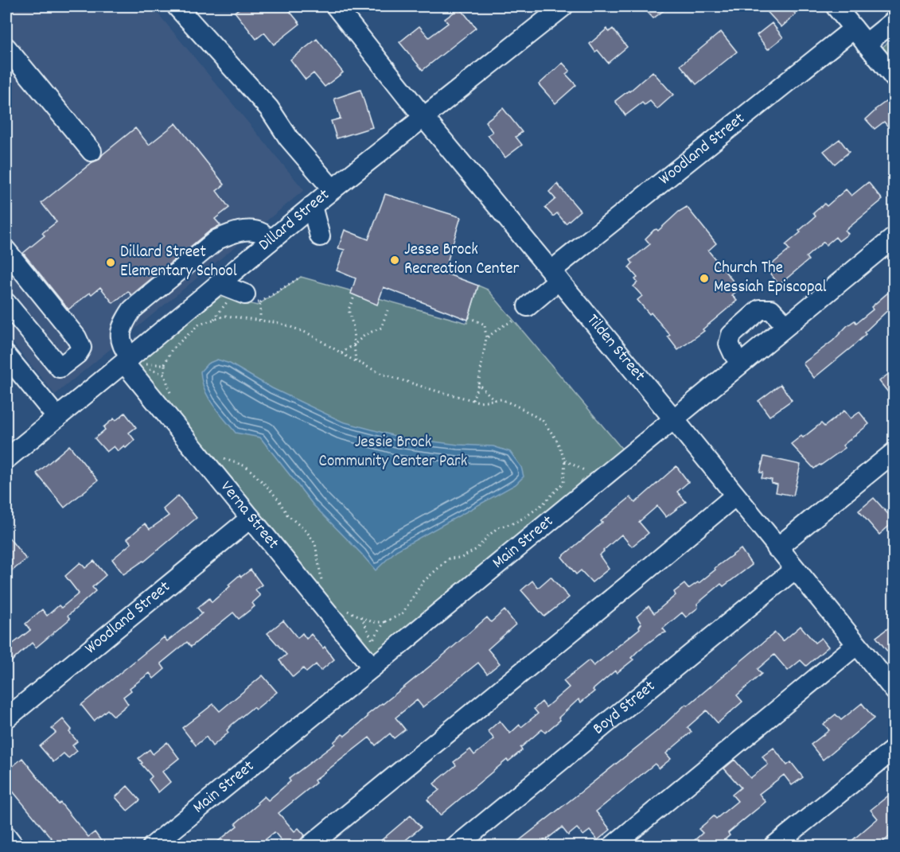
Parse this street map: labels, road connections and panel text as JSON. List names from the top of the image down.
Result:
{
  "streets": {
    "street": [
      "Woodland Street",
      "Dillard Street",
      "Tilden Street",
      "Verna Street",
      "Main Street",
      "Boyd Street"
    ]
  },
  "crossings": [
    ["Woodland Street", "Tilden Street"],
    ["Woodland Street", "Verna Street"],
    ["Dillard Street", "Tilden Street"],
    ["Dillard Street", "Verna Street"],
    ["Tilden Street", "Main Street"],
    ["Tilden Street", "Boyd Street"],
    ["Verna Street", "Main Street"]
  ],
  "parks": ["Jessie Brock Community Center Park"],
  "places": ["Jesse Brock Recreation Center", "Dillard Street Elementary School", "Church The Messiah Episcopal"]
}
